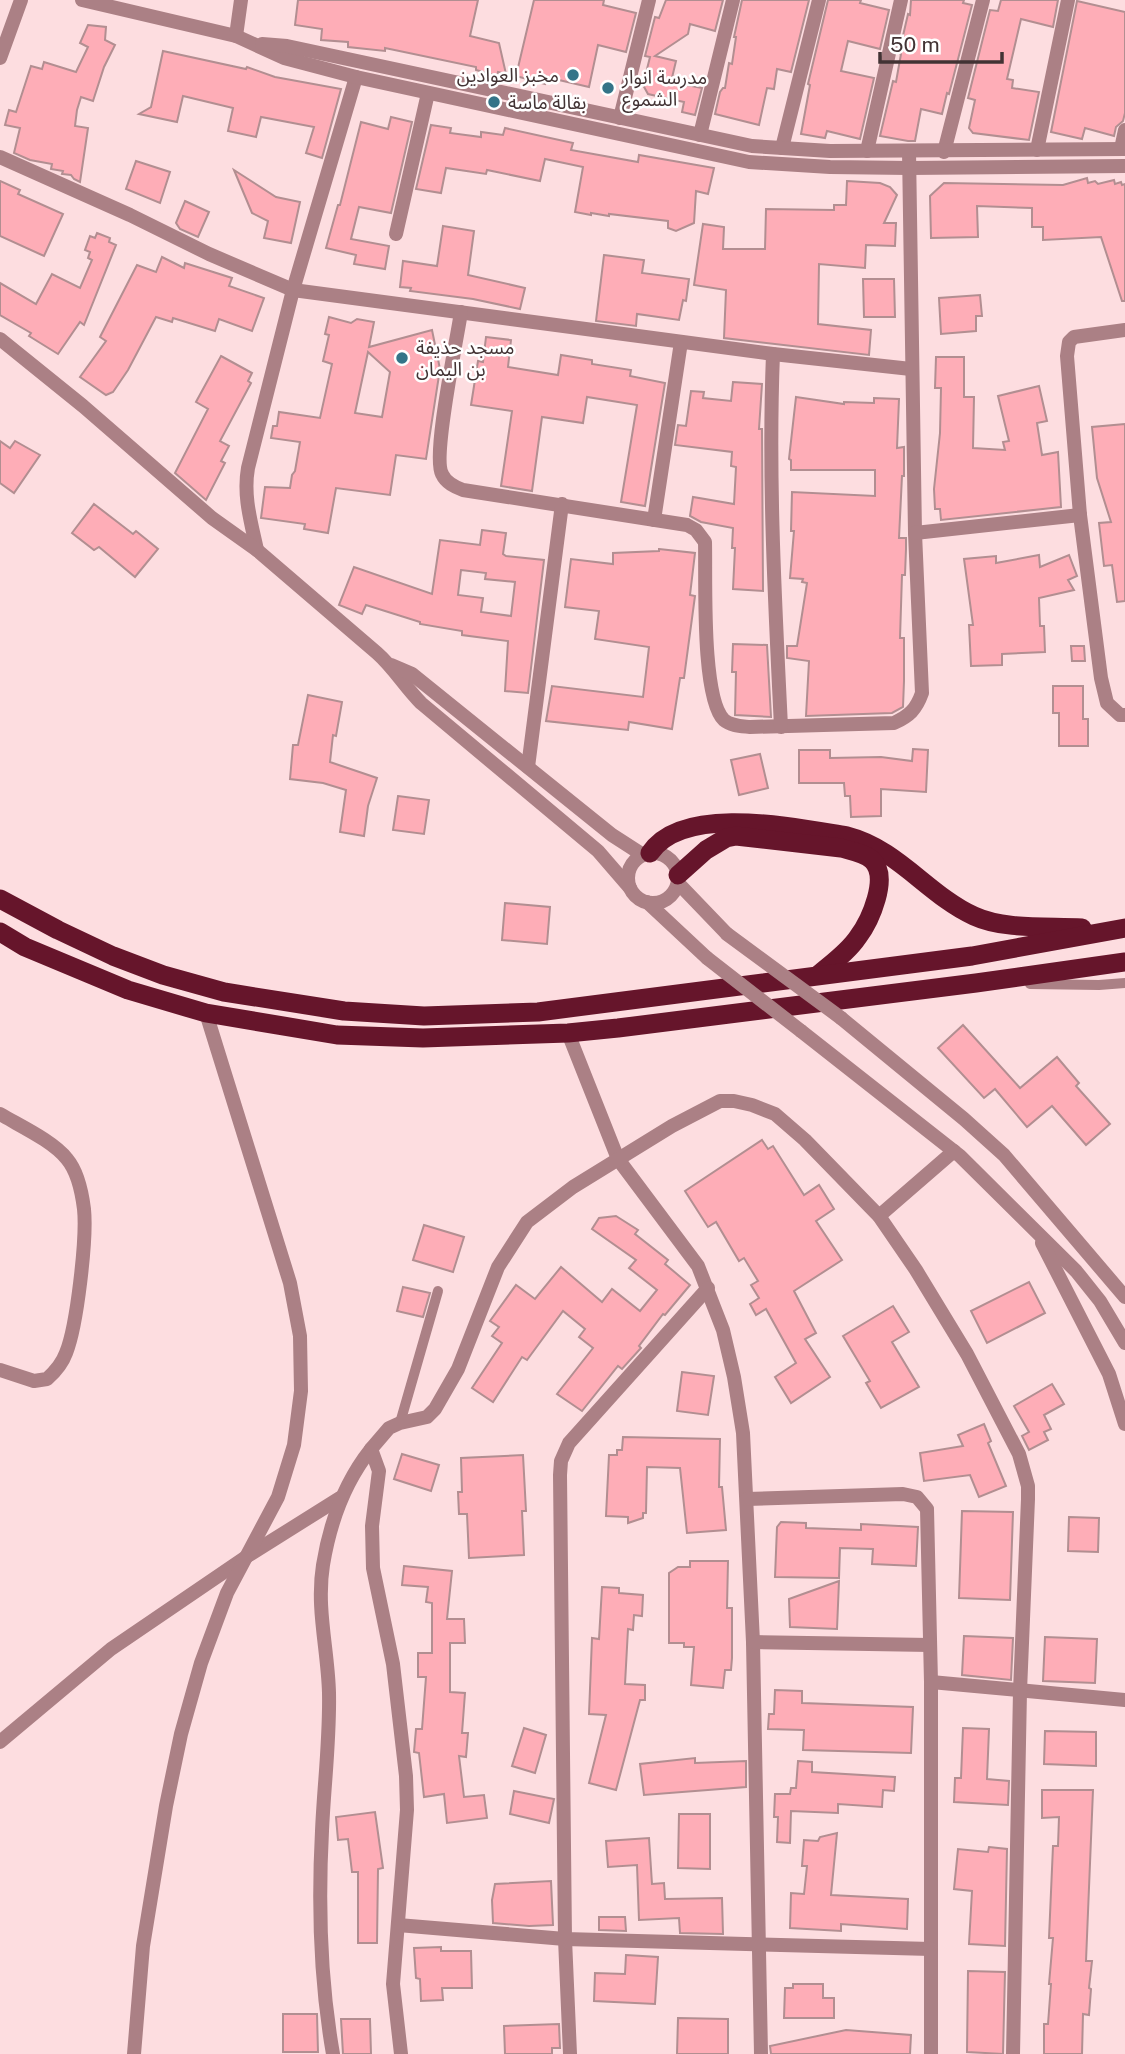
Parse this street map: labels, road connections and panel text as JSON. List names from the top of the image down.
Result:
{
  "places": [
    "مخبز العوادين",
    "مدرسة انوار الشموع",
    "بقالة ماسة",
    "مسجد حذيفة بن اليمان"
  ],
  "scale_bar": "50 m"
}
